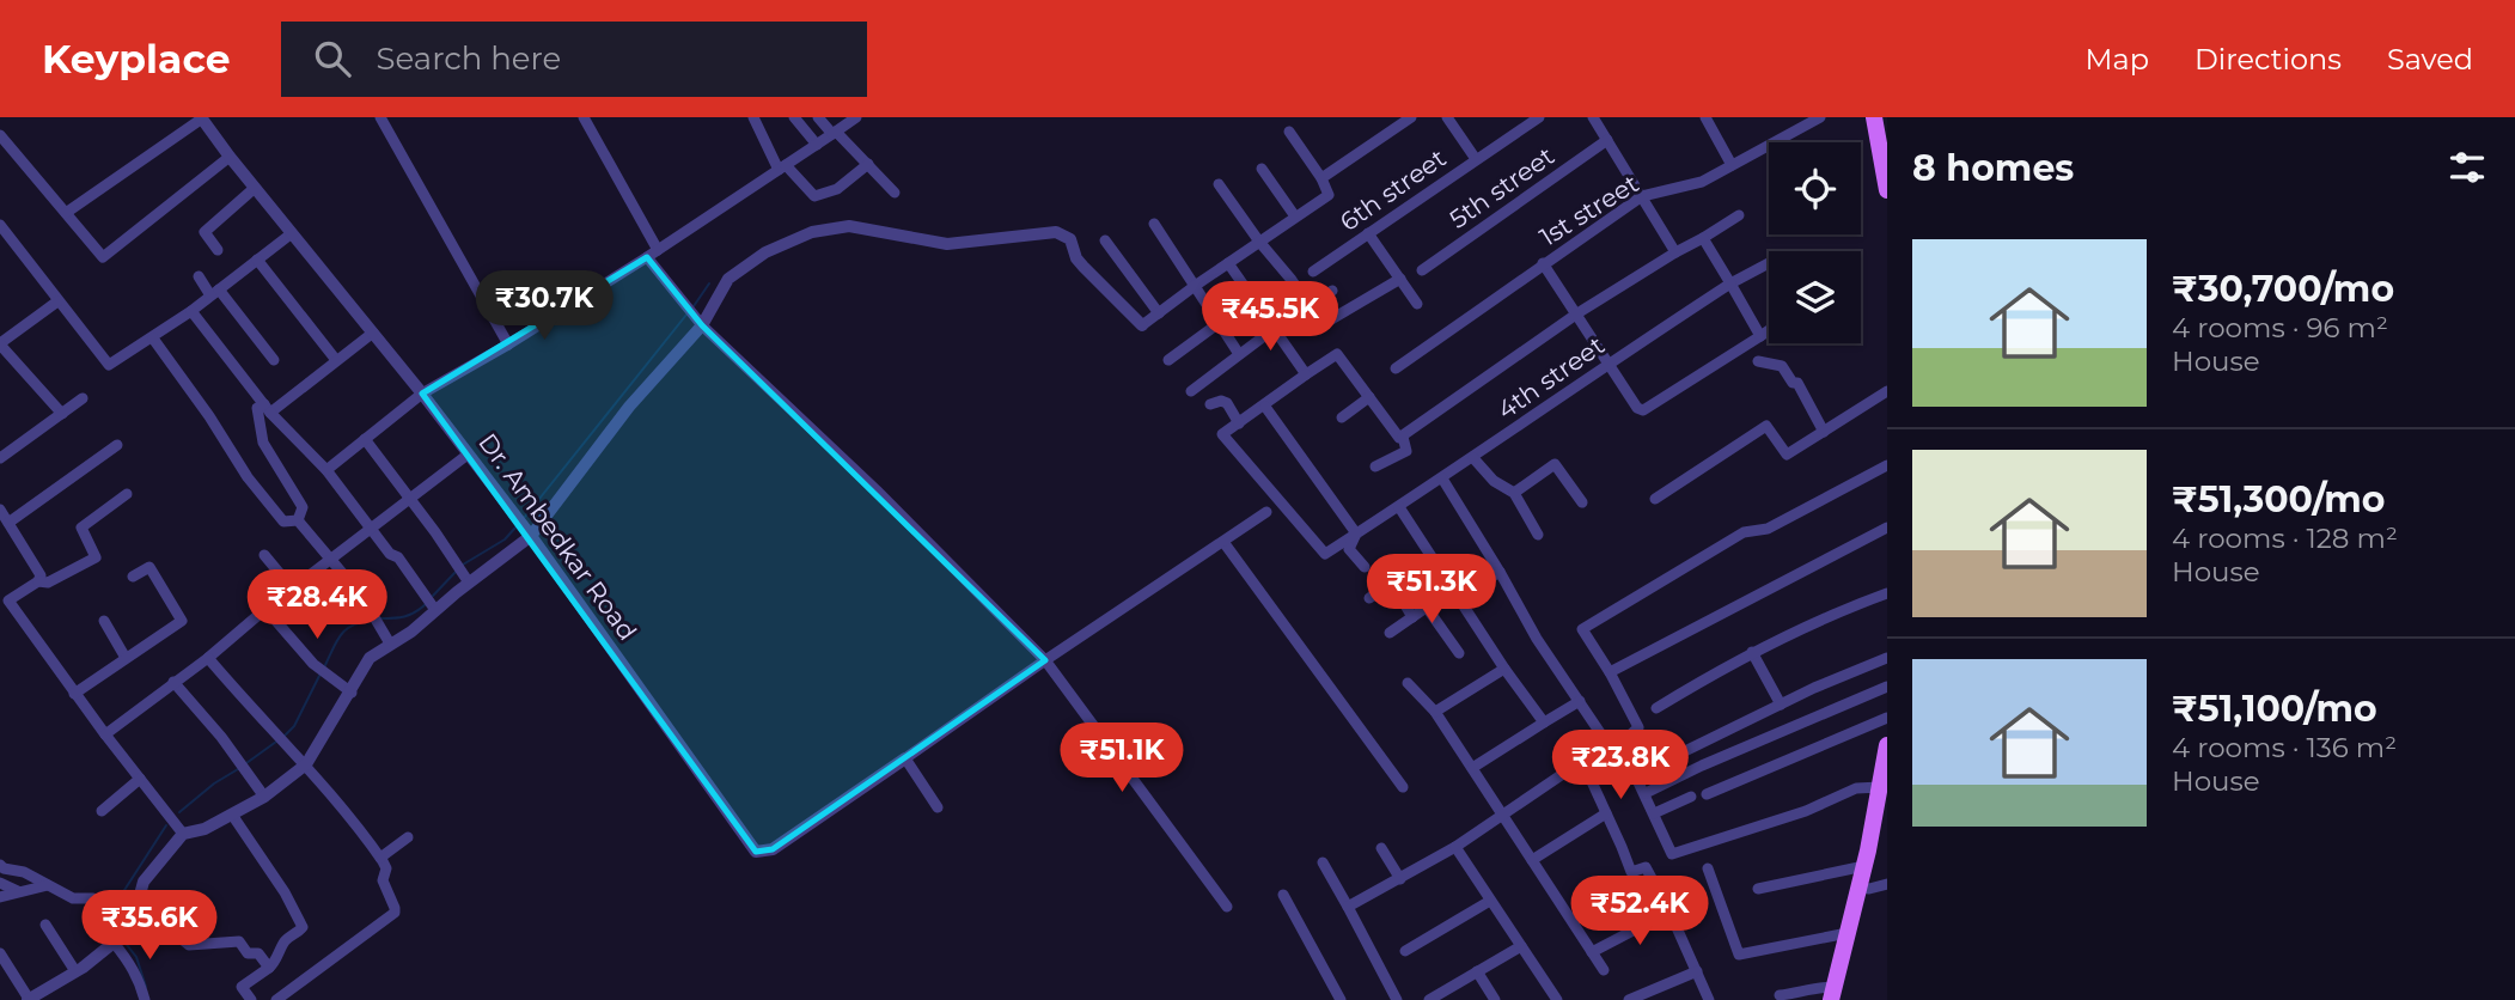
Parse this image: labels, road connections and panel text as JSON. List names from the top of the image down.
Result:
{
  "streets": {
    "street": [
      "5th street",
      "6th street",
      "1st street",
      "4th street",
      "Dr. Ambedkar Road"
    ]
  },
  "page": {
    "header": "Keyplace",
    "search": "Search here",
    "nav": ["Map", "Directions", "Saved"],
    "heading": "8 homes",
    "list": [
      {
        "name": "₹30,700/mo",
        "note": "4 rooms · 96 m² · House"
      },
      {
        "name": "₹51,300/mo",
        "note": "4 rooms · 128 m² · House"
      },
      {
        "name": "₹51,100/mo",
        "note": "4 rooms · 136 m² · House"
      }
    ],
    "price": [
      "₹30.7K",
      "₹45.5K",
      "₹51.3K",
      "₹28.4K",
      "₹51.1K",
      "₹23.8K",
      "₹52.4K",
      "₹35.6K"
    ]
  }
}
